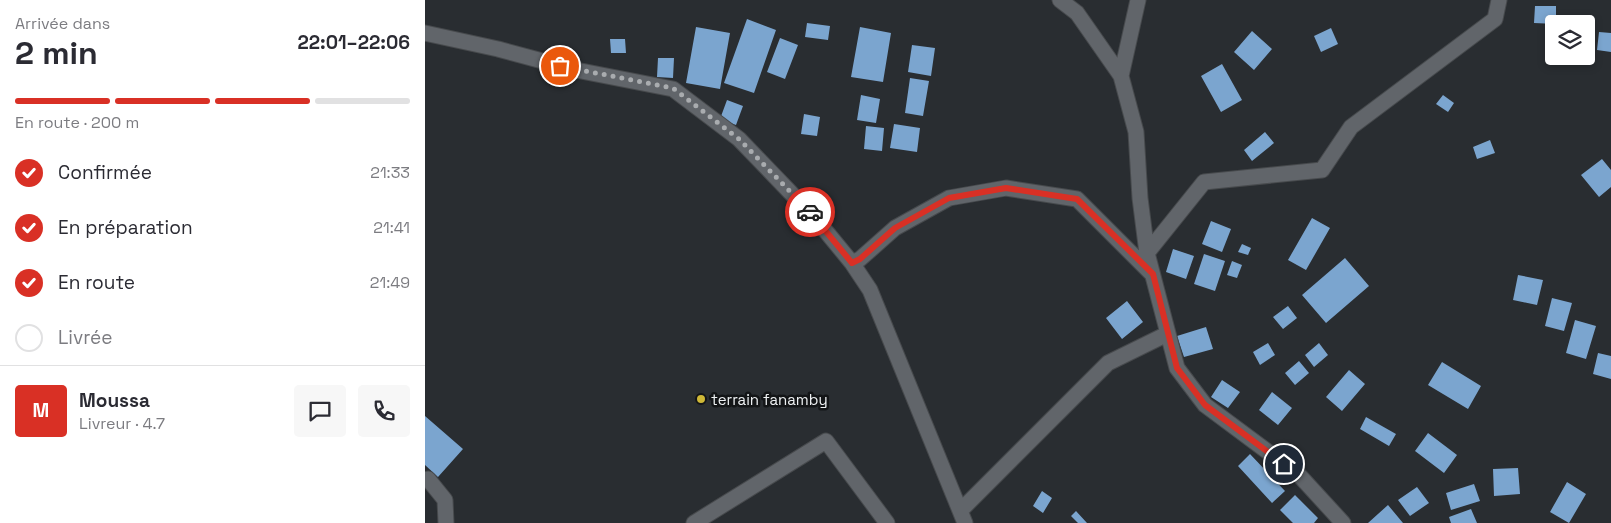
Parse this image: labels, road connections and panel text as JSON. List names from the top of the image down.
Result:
{
  "places": ["terrain fanamby"],
  "page": {
    "heading": ["2 min", "Arrivée dans", "22:01–22:06"],
    "panel": ["Moussa", "Livreur · 4.7"],
    "bar": "En route · 200 m",
    "list": [
      ["Confirmée", "21:33"],
      ["En préparation", "21:41"],
      ["En route", "21:49"],
      "Livrée"
    ],
    "round": "M"
  }
}
